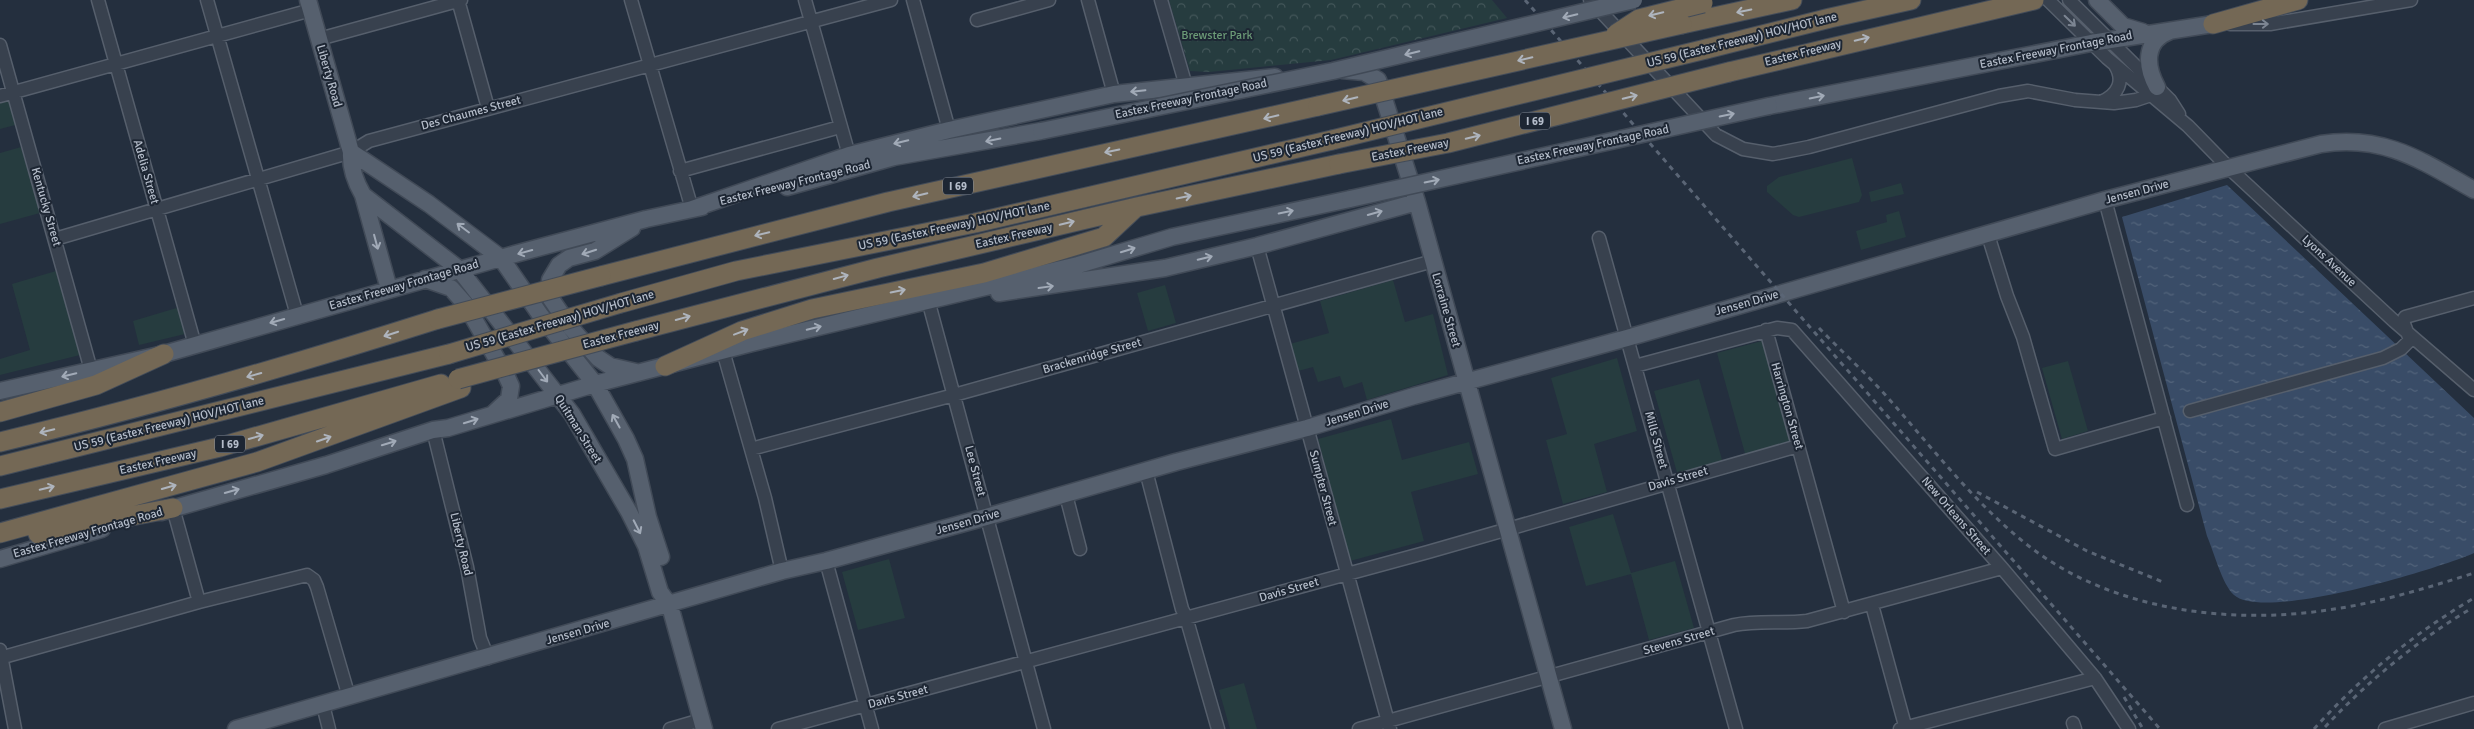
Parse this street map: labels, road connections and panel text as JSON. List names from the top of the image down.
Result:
{
  "streets": {
    "highway": ["US 59 (Eastex Freeway) HOV/HOT lane", "Eastex Freeway", "I 69"],
    "main road": [
      "Eastex Freeway Frontage Road",
      "Liberty Road",
      "Jensen Drive",
      "Lorraine Street",
      "Quitman Street"
    ],
    "street": [
      "Des Chaumes Street",
      "Adelia Street",
      "Kentucky Street",
      "Lyons Avenue",
      "Brackenridge Street",
      "Harrington Street",
      "Mills Street",
      "Lee Street",
      "Davis Street",
      "Sumpter Street",
      "New Orleans Street",
      "Stevens Street"
    ]
  },
  "crossings": [
    ["US 59 (Eastex Freeway) HOV/HOT lane", "Eastex Freeway"],
    ["Eastex Freeway Frontage Road", "Liberty Road"],
    ["Eastex Freeway Frontage Road", "Adelia Street"],
    ["Eastex Freeway Frontage Road", "Kentucky Street"],
    ["Eastex Freeway Frontage Road", "Lyons Avenue"],
    ["Eastex Freeway Frontage Road", "Quitman Street"],
    ["Eastex Freeway Frontage Road", "Lee Street"],
    ["Liberty Road", "Des Chaumes Street"],
    ["Liberty Road", "Jensen Drive"],
    ["Des Chaumes Street", "Adelia Street"],
    ["Des Chaumes Street", "Kentucky Street"],
    ["Jensen Drive", "Lyons Avenue"],
    ["Jensen Drive", "Lorraine Street"],
    ["Jensen Drive", "Quitman Street"],
    ["Jensen Drive", "Mills Street"],
    ["Jensen Drive", "Lee Street"],
    ["Jensen Drive", "Sumpter Street"],
    ["Lorraine Street", "Brackenridge Street"],
    ["Lorraine Street", "Davis Street"],
    ["Lorraine Street", "Stevens Street"],
    ["Brackenridge Street", "Lee Street"],
    ["Brackenridge Street", "Sumpter Street"],
    ["Harrington Street", "Davis Street"],
    ["Harrington Street", "New Orleans Street"],
    ["Harrington Street", "Stevens Street"],
    ["Mills Street", "Davis Street"],
    ["Mills Street", "Stevens Street"],
    ["Lee Street", "Davis Street"],
    ["Davis Street", "Sumpter Street"],
    ["Sumpter Street", "Stevens Street"],
    ["New Orleans Street", "Stevens Street"]
  ],
  "parks": ["Brewster Park"]
}
